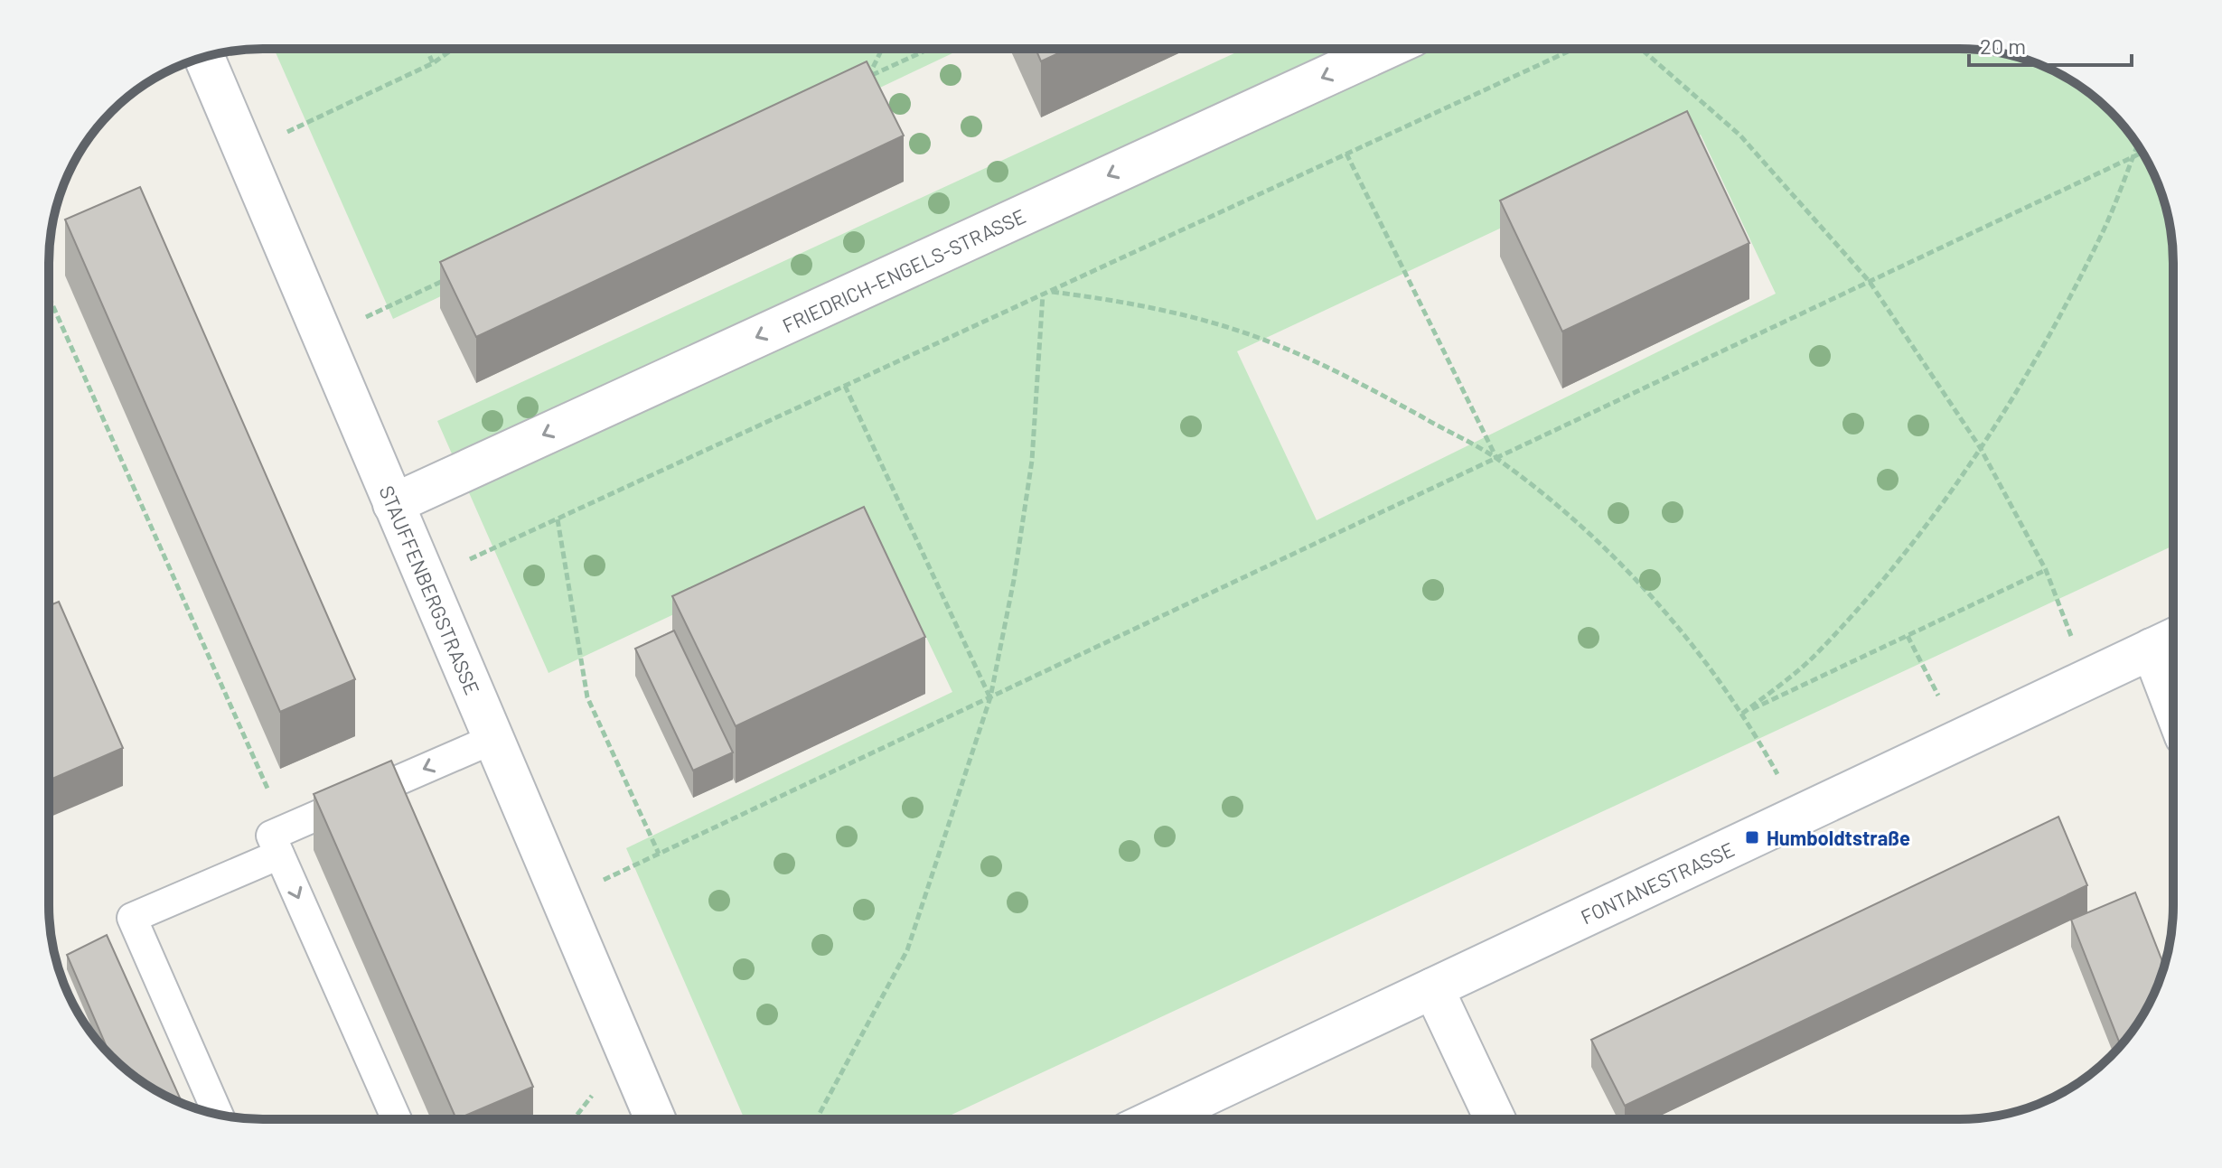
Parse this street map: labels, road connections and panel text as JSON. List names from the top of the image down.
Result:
{
  "streets": {
    "street": ["FRIEDRICH-ENGELS-STRASSE", "STAUFFENBERGSTRASSE", "FONTANESTRASSE"]
  },
  "crossings": [
    ["FRIEDRICH-ENGELS-STRASSE", "STAUFFENBERGSTRASSE"]
  ],
  "one_way": ["FRIEDRICH-ENGELS-STRASSE"],
  "places": {
    "transit": ["Humboldtstraße"]
  },
  "scale_bar": "20 m"
}
